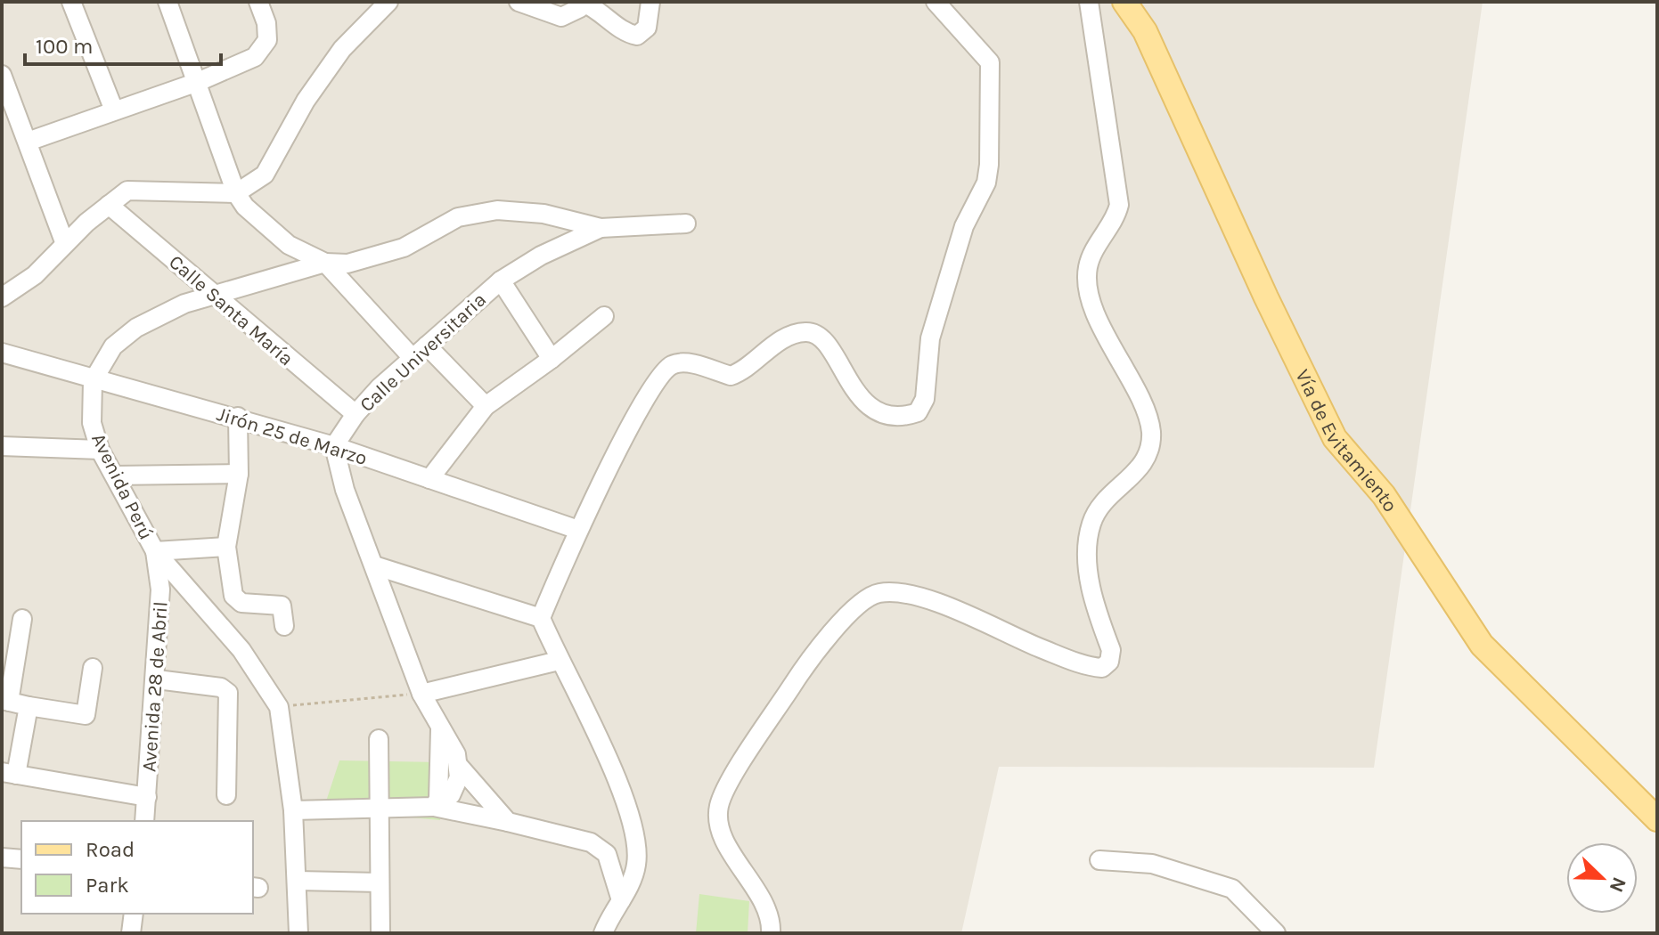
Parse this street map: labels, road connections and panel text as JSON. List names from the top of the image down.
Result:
{
  "streets": {
    "main road": ["Vía de Evitamiento"],
    "street": [
      "Calle Santa María",
      "Calle Universitaria",
      "Jirón 25 de Marzo",
      "Avenida Perú",
      "Avenida 28 de Abril"
    ]
  },
  "crossings": [
    ["Calle Santa María", "Calle Universitaria"],
    ["Calle Santa María", "Avenida Perú"],
    ["Calle Universitaria", "Jirón 25 de Marzo"],
    ["Calle Universitaria", "Avenida Perú"],
    ["Jirón 25 de Marzo", "Avenida Perú"],
    ["Avenida Perú", "Avenida 28 de Abril"]
  ],
  "legend": ["Road", "Park"],
  "scale_bar": "100 m",
  "north": "bottom right"
}
